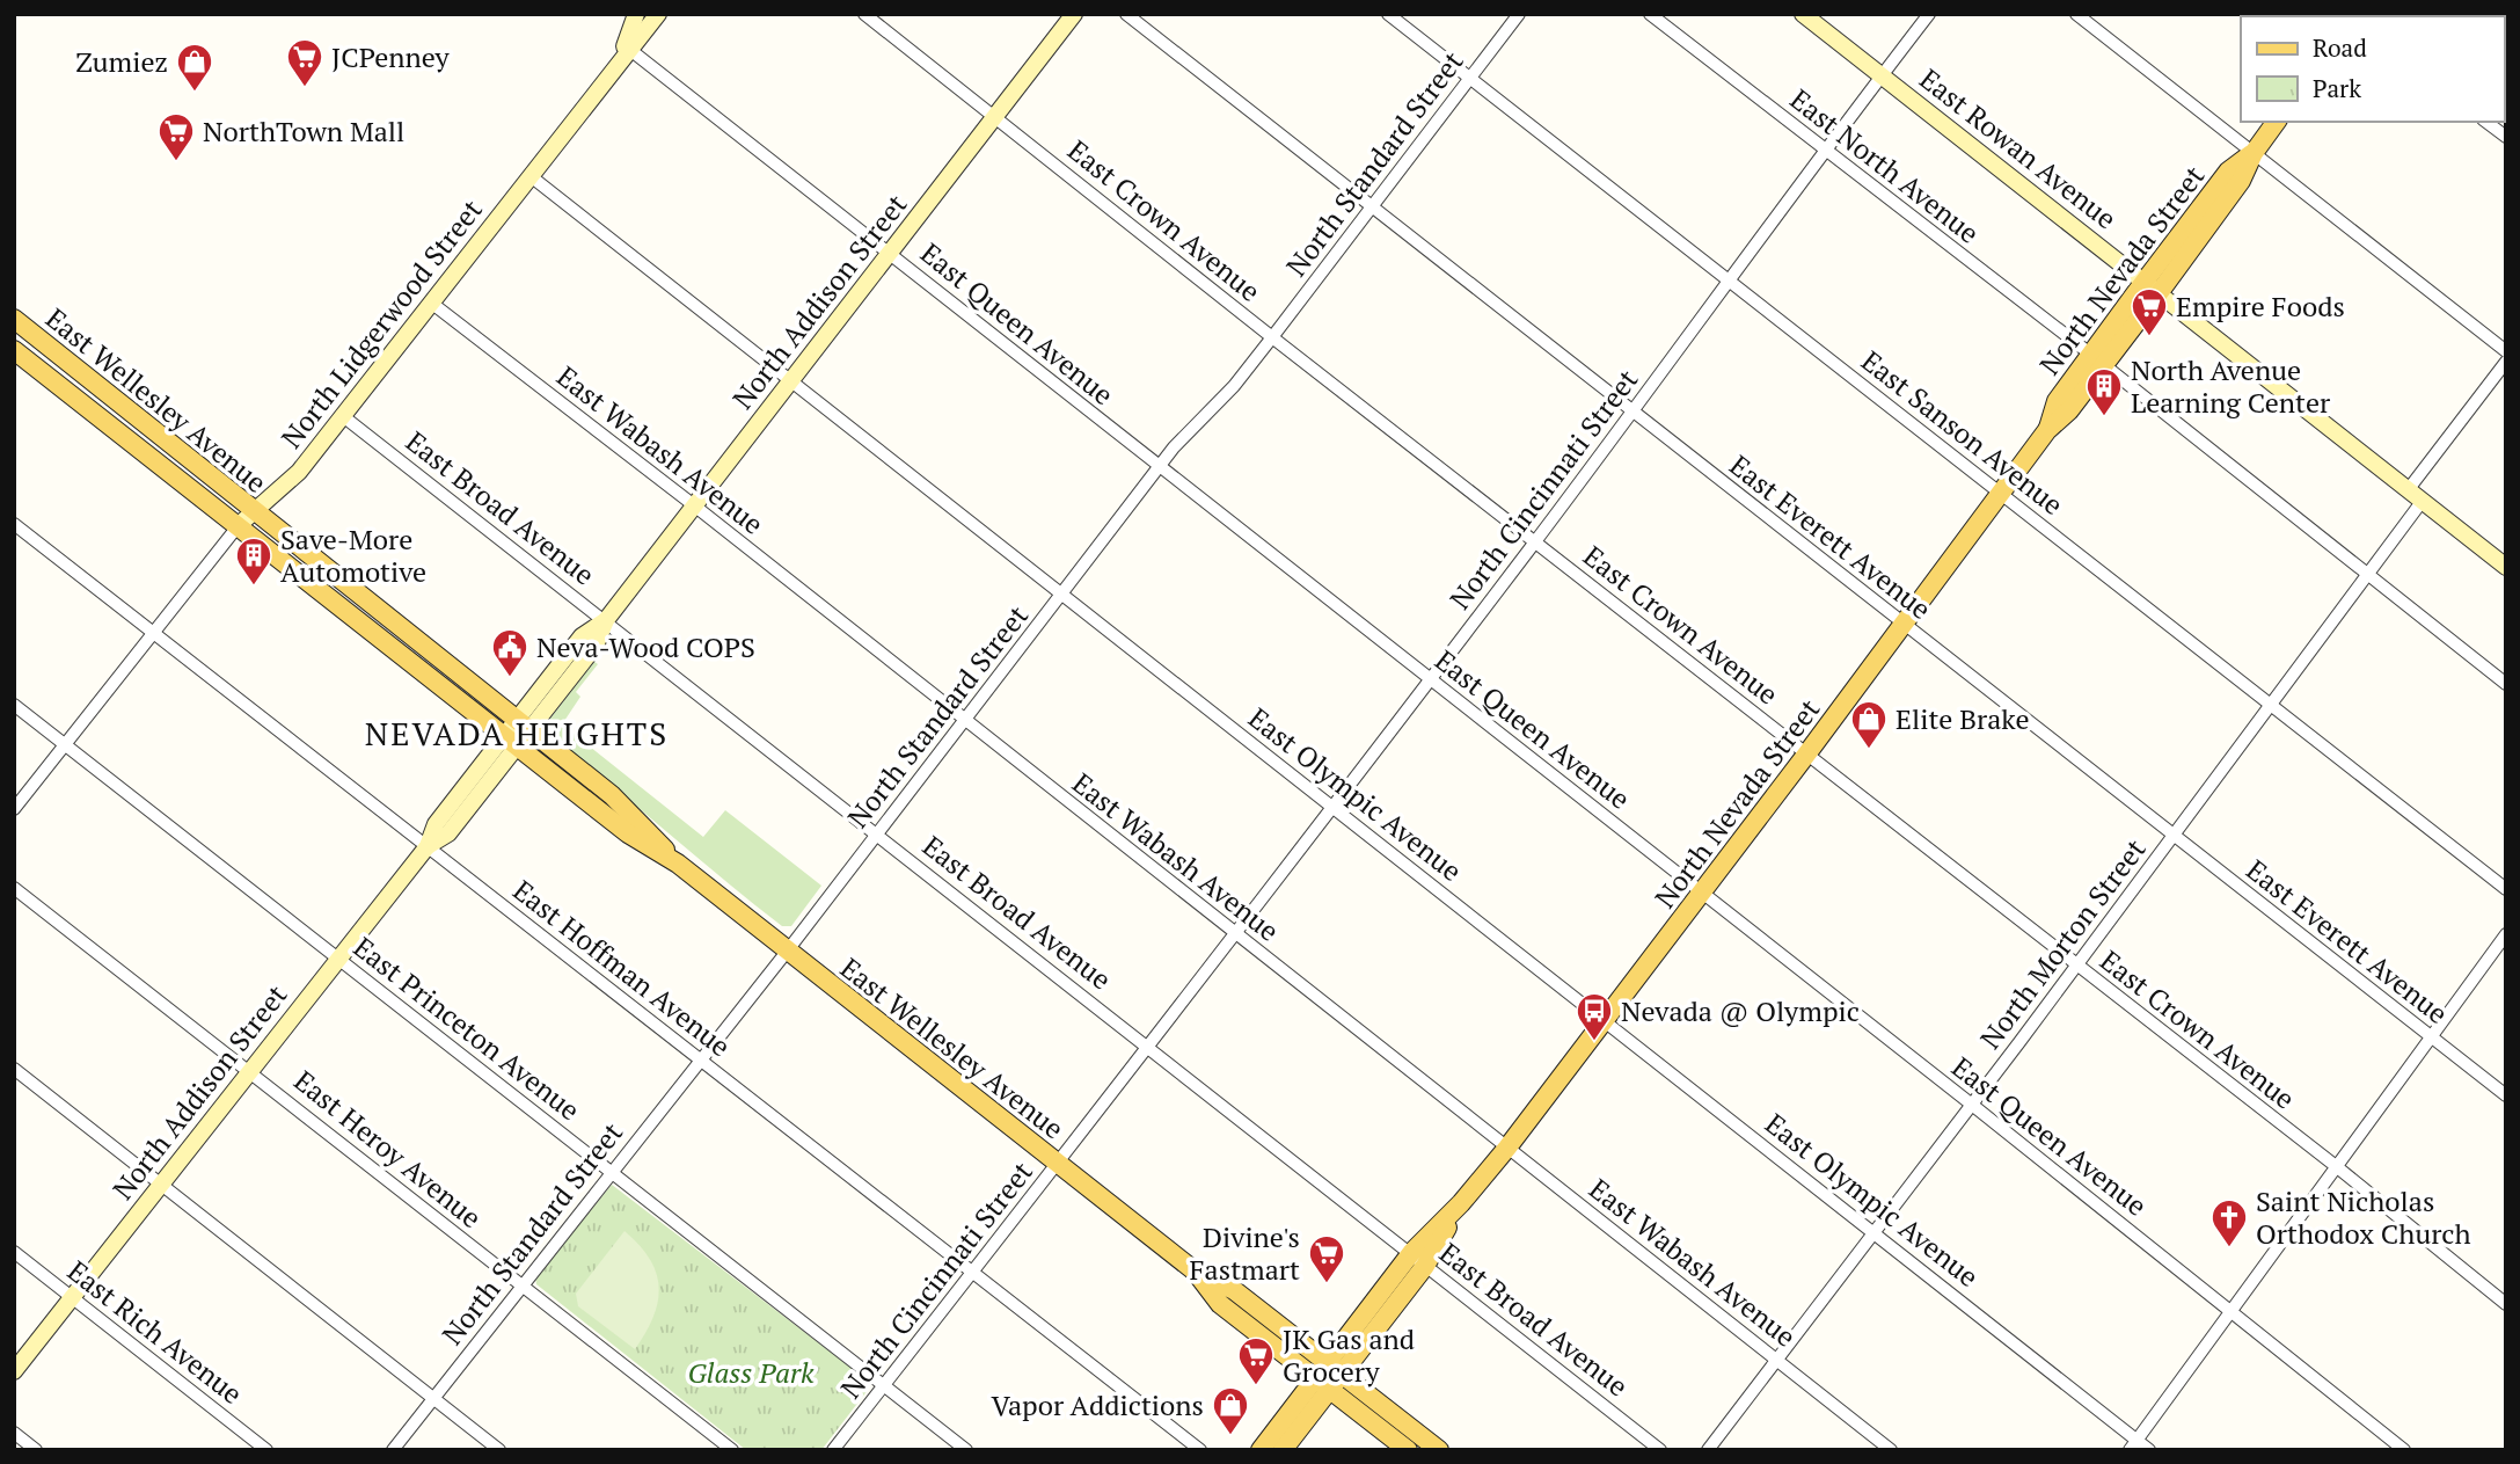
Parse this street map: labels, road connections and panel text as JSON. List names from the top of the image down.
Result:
{
  "streets": {
    "main road": ["North Nevada Street", "East Wellesley Avenue"],
    "street": [
      "East Rowan Avenue",
      "North Standard Street",
      "East North Avenue",
      "East Crown Avenue",
      "North Addison Street",
      "North Lidgerwood Street",
      "East Queen Avenue",
      "East Sanson Avenue",
      "East Wabash Avenue",
      "North Cincinnati Street",
      "East Broad Avenue",
      "East Everett Avenue",
      "East Olympic Avenue",
      "North Morton Street",
      "East Hoffman Avenue",
      "East Princeton Avenue",
      "East Heroy Avenue",
      "East Rich Avenue"
    ]
  },
  "crossings": [
    ["East Rowan Avenue", "North Nevada Street"],
    ["East Rowan Avenue", "North Cincinnati Street"],
    ["East Rowan Avenue", "North Morton Street"],
    ["North Standard Street", "East Crown Avenue"],
    ["North Standard Street", "East Queen Avenue"],
    ["North Standard Street", "East Wellesley Avenue"],
    ["North Standard Street", "East Sanson Avenue"],
    ["North Standard Street", "East Wabash Avenue"],
    ["North Standard Street", "East Broad Avenue"],
    ["North Standard Street", "East Everett Avenue"],
    ["North Standard Street", "East Olympic Avenue"],
    ["North Standard Street", "East Hoffman Avenue"],
    ["North Standard Street", "East Princeton Avenue"],
    ["North Standard Street", "East Heroy Avenue"],
    ["East North Avenue", "North Nevada Street"],
    ["East North Avenue", "North Cincinnati Street"],
    ["East North Avenue", "North Morton Street"],
    ["East Crown Avenue", "North Nevada Street"],
    ["East Crown Avenue", "North Addison Street"],
    ["East Crown Avenue", "North Cincinnati Street"],
    ["East Crown Avenue", "North Morton Street"],
    ["North Nevada Street", "East Queen Avenue"],
    ["North Nevada Street", "East Wellesley Avenue"],
    ["North Nevada Street", "East Sanson Avenue"],
    ["North Nevada Street", "East Wabash Avenue"],
    ["North Nevada Street", "East Broad Avenue"],
    ["North Nevada Street", "East Everett Avenue"],
    ["North Nevada Street", "East Olympic Avenue"],
    ["North Addison Street", "East Queen Avenue"],
    ["North Addison Street", "East Wellesley Avenue"],
    ["North Addison Street", "East Wabash Avenue"],
    ["North Addison Street", "East Broad Avenue"],
    ["North Addison Street", "East Olympic Avenue"],
    ["North Addison Street", "East Hoffman Avenue"],
    ["North Addison Street", "East Princeton Avenue"],
    ["North Addison Street", "East Heroy Avenue"],
    ["North Addison Street", "East Rich Avenue"],
    ["North Lidgerwood Street", "East Queen Avenue"],
    ["North Lidgerwood Street", "East Wellesley Avenue"],
    ["North Lidgerwood Street", "East Wabash Avenue"],
    ["North Lidgerwood Street", "East Broad Avenue"],
    ["North Lidgerwood Street", "East Olympic Avenue"],
    ["North Lidgerwood Street", "East Hoffman Avenue"],
    ["North Lidgerwood Street", "East Princeton Avenue"],
    ["East Queen Avenue", "North Cincinnati Street"],
    ["East Queen Avenue", "North Morton Street"],
    ["East Wellesley Avenue", "North Cincinnati Street"],
    ["East Sanson Avenue", "North Cincinnati Street"],
    ["East Sanson Avenue", "North Morton Street"],
    ["East Wabash Avenue", "North Cincinnati Street"],
    ["East Wabash Avenue", "North Morton Street"],
    ["North Cincinnati Street", "East Broad Avenue"],
    ["North Cincinnati Street", "East Everett Avenue"],
    ["North Cincinnati Street", "East Olympic Avenue"],
    ["North Cincinnati Street", "East Hoffman Avenue"],
    ["North Cincinnati Street", "East Princeton Avenue"],
    ["East Everett Avenue", "North Morton Street"],
    ["East Olympic Avenue", "North Morton Street"]
  ],
  "districts": ["NEVADA HEIGHTS"],
  "parks": ["Glass Park"],
  "places": {
    "supermarket": [
      "JCPenney",
      "NorthTown Mall",
      "Empire Foods",
      "Divine's Fastmart",
      "JK Gas and Grocery"
    ],
    "shop": ["Zumiez", "Elite Brake", "Vapor Addictions"],
    "building": ["North Avenue Learning Center", "Save-More Automotive"],
    "public building": ["Neva-Wood COPS"],
    "bus stop": ["Nevada @ Olympic"],
    "church": ["Saint Nicholas Orthodox Church"]
  },
  "legend": ["Road", "Park"]
}
